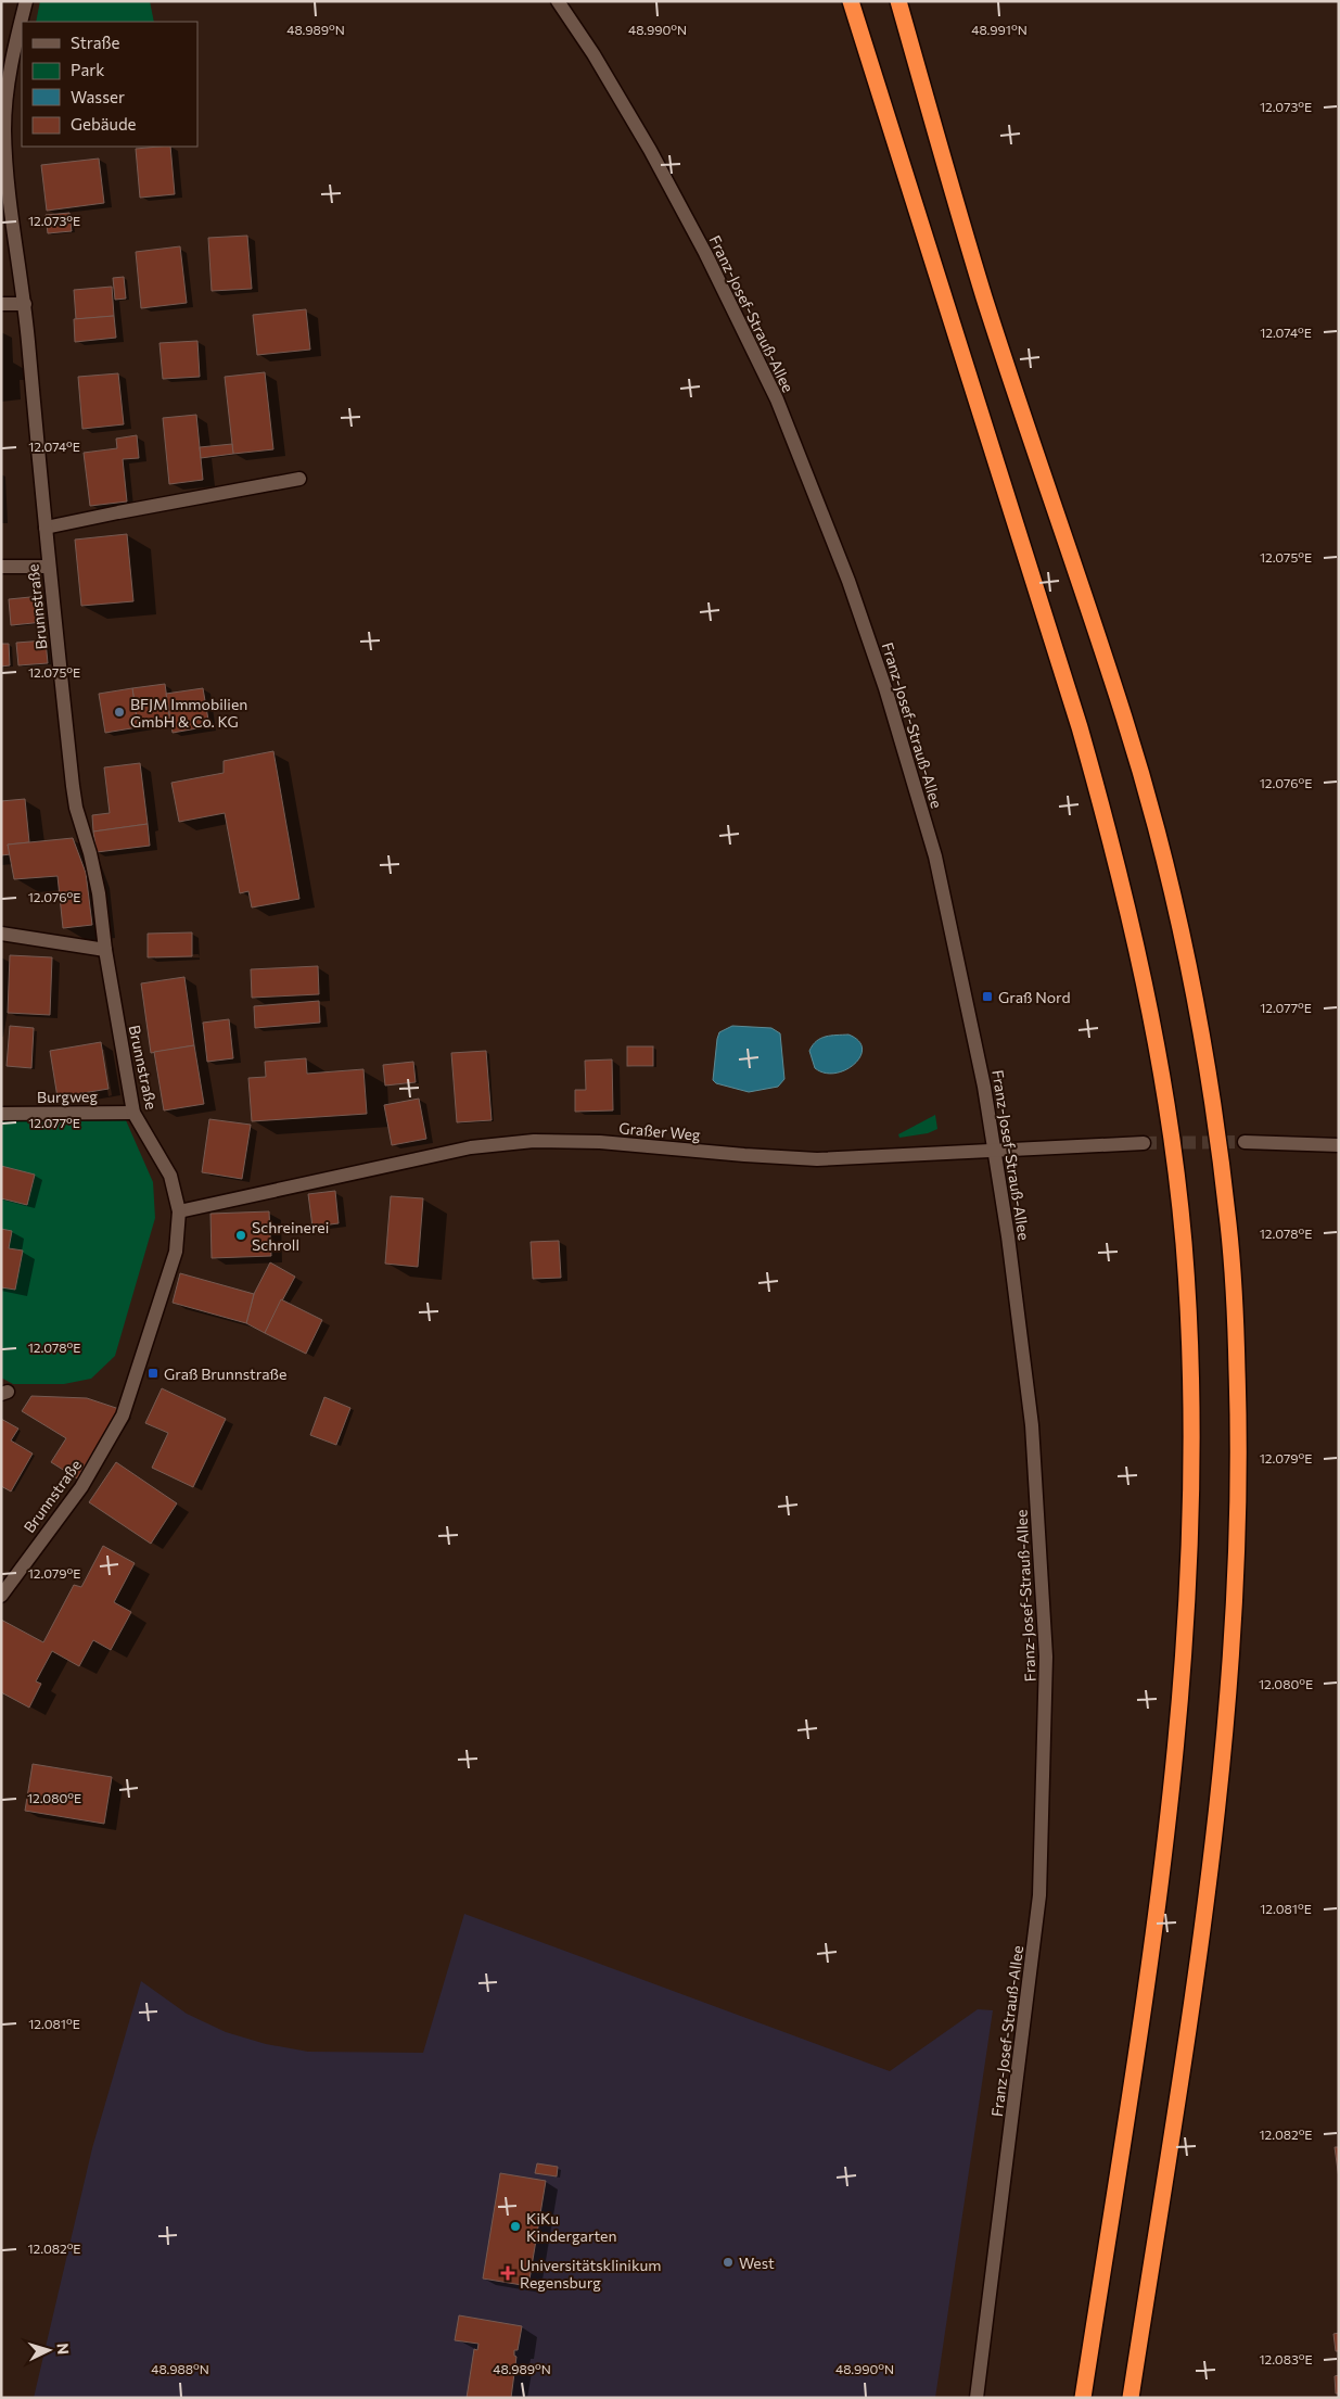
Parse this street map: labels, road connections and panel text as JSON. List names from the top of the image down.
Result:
{
  "streets": {
    "street": [
      "Franz-Josef-Strauß-Allee",
      "Brunnstraße",
      "Burgweg",
      "Graßer Weg"
    ]
  },
  "crossings": [
    ["Franz-Josef-Strauß-Allee", "Graßer Weg"],
    ["Brunnstraße", "Burgweg"],
    ["Brunnstraße", "Graßer Weg"]
  ],
  "places": {
    "other": [
      "BFJM Immobilien GmbH & Co. KG",
      "Schreinerei Schroll",
      "KiKu Kindergarten",
      "West"
    ],
    "transit": ["Graß Nord", "Graß Brunnstraße"],
    "health": ["Universitätsklinikum Regensburg"]
  },
  "legend": [
    "Straße",
    "Park",
    "Wasser",
    "Gebäude"
  ],
  "north": "right",
  "coordinates": [
    "48.989°N",
    "48.990°N",
    "48.991°N",
    "12.073°E",
    "12.074°E",
    "12.075°E",
    "12.076°E",
    "12.077°E",
    "12.078°E",
    "12.079°E",
    "12.080°E",
    "12.081°E",
    "12.082°E",
    "12.083°E",
    "48.988°N"
  ]
}
